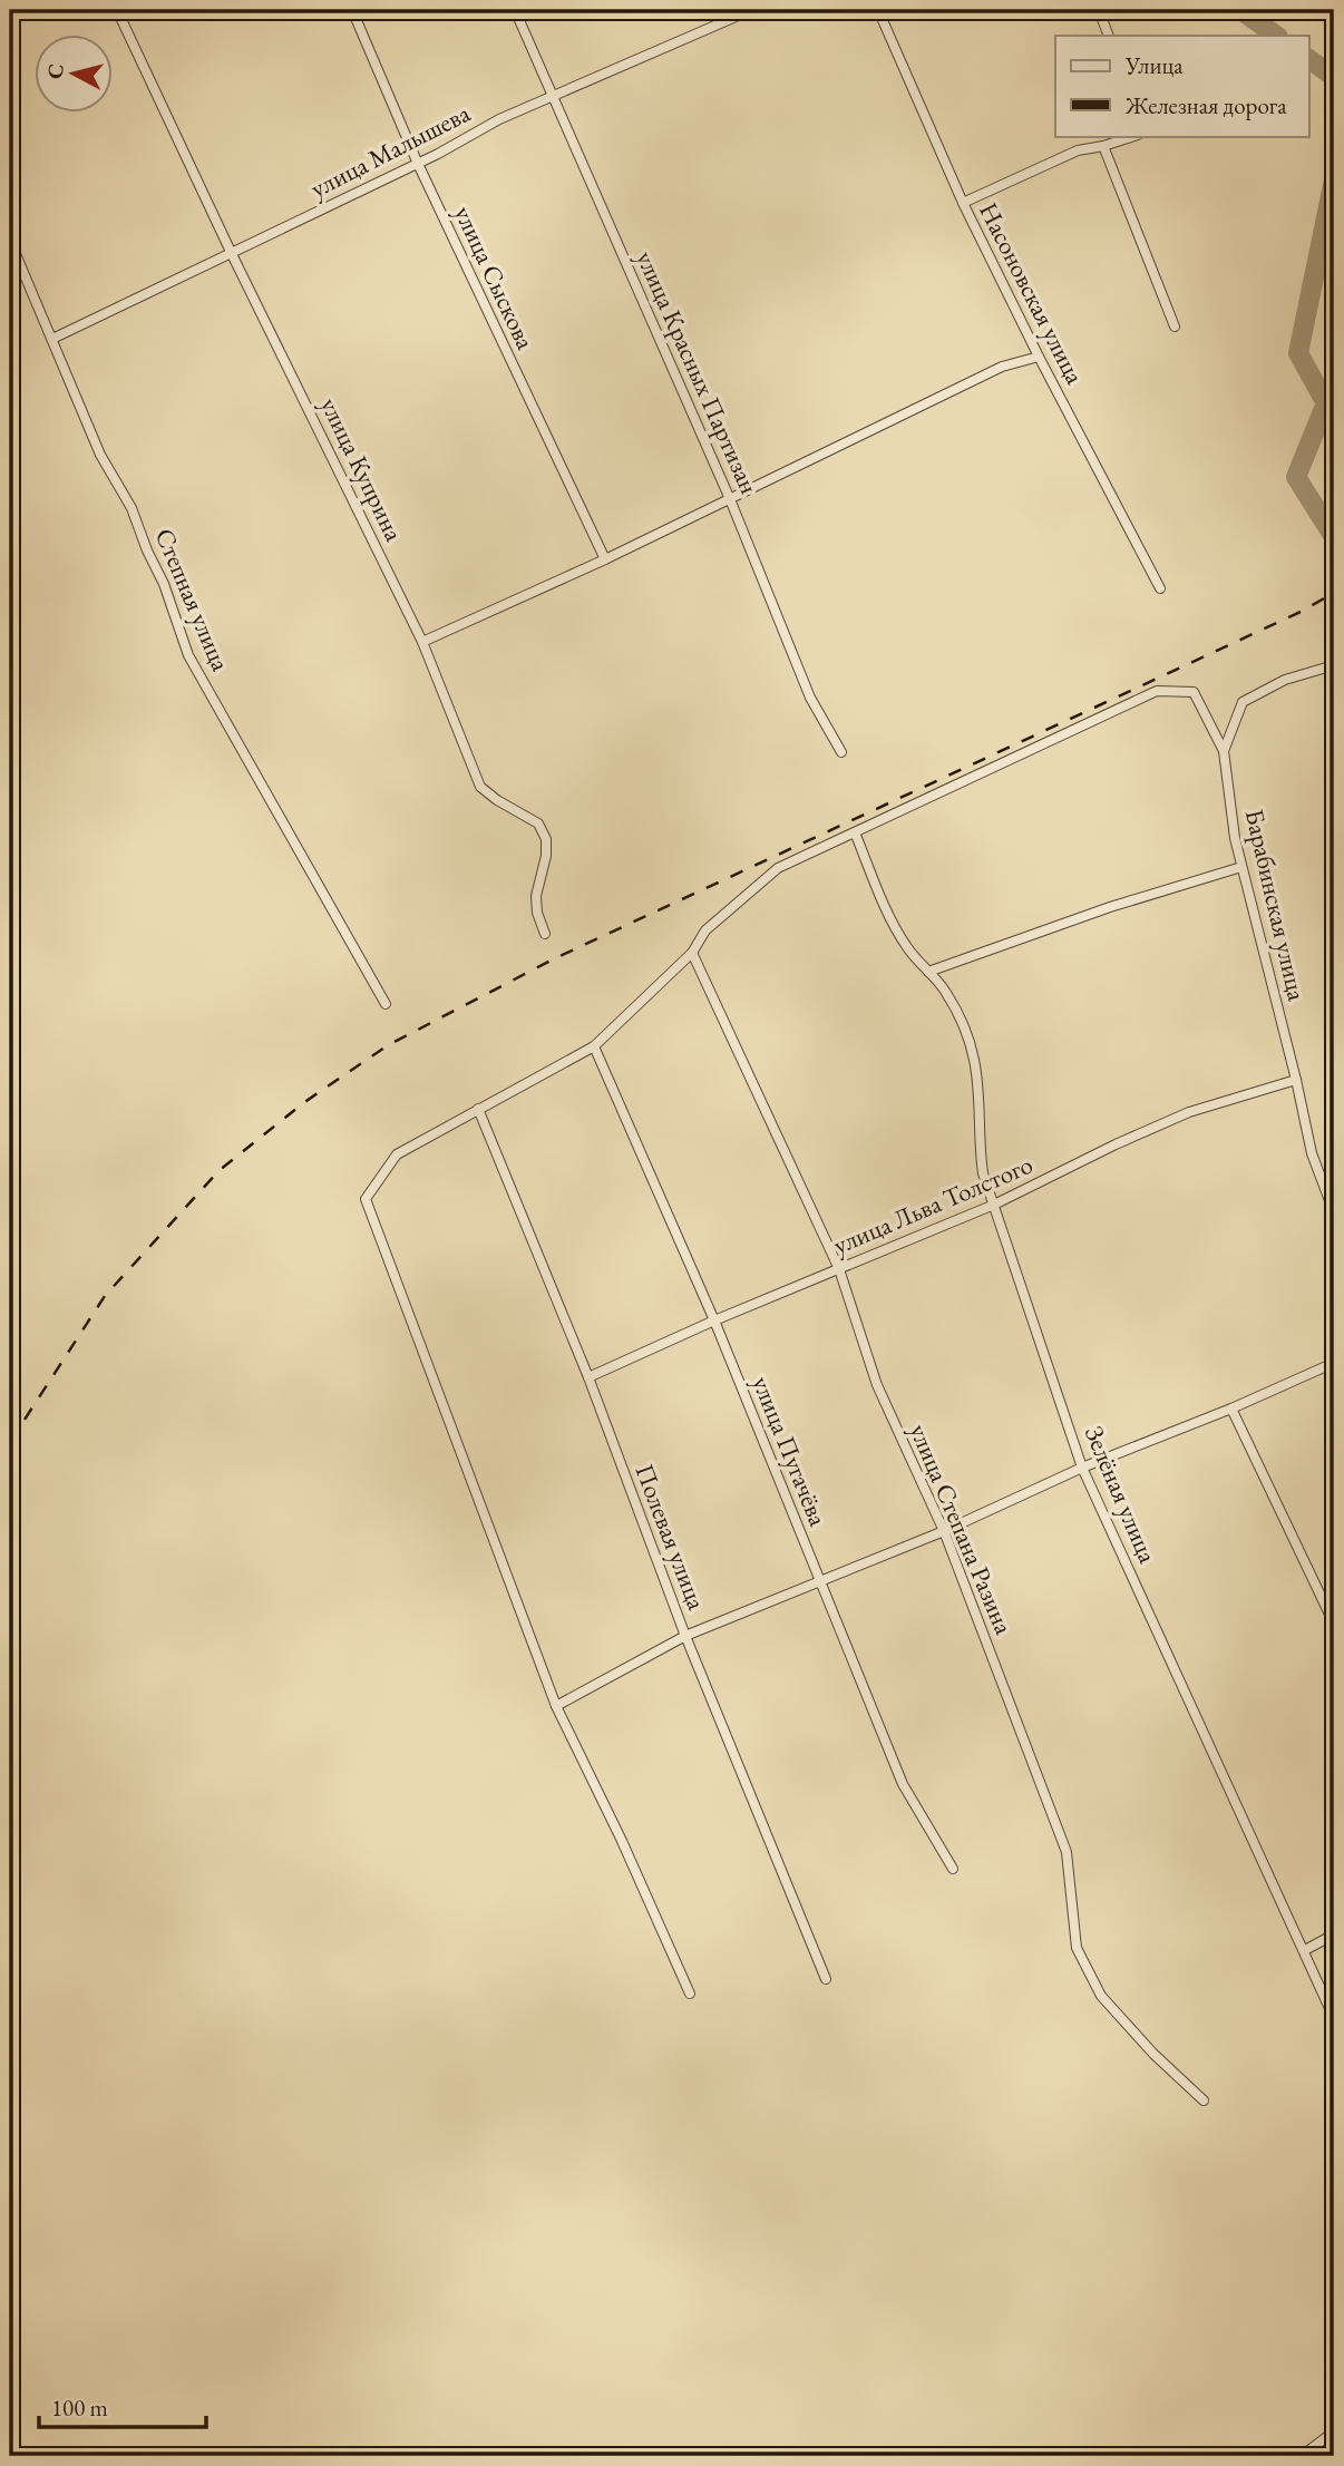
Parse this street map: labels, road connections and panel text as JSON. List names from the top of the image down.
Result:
{
  "streets": {
    "street": [
      "улица Малышева",
      "улица Сыскова",
      "Насоновская улица",
      "улица Красных Партизан",
      "улица Куприна",
      "Степная улица",
      "Барабинская улица",
      "улица Льва Толстого",
      "улица Пугачёва",
      "Зелёная улица",
      "улица Степана Разина",
      "Полевая улица"
    ]
  },
  "crossings": [
    ["улица Малышева", "улица Сыскова"],
    ["улица Малышева", "улица Красных Партизан"],
    ["улица Малышева", "улица Куприна"],
    ["улица Малышева", "Степная улица"],
    ["Барабинская улица", "улица Льва Толстого"],
    ["улица Льва Толстого", "улица Пугачёва"],
    ["улица Льва Толстого", "Зелёная улица"],
    ["улица Льва Толстого", "улица Степана Разина"],
    ["улица Льва Толстого", "Полевая улица"]
  ],
  "legend": ["Улица", "Железная дорога"],
  "scale_bar": "100 m",
  "north": "left"
}
